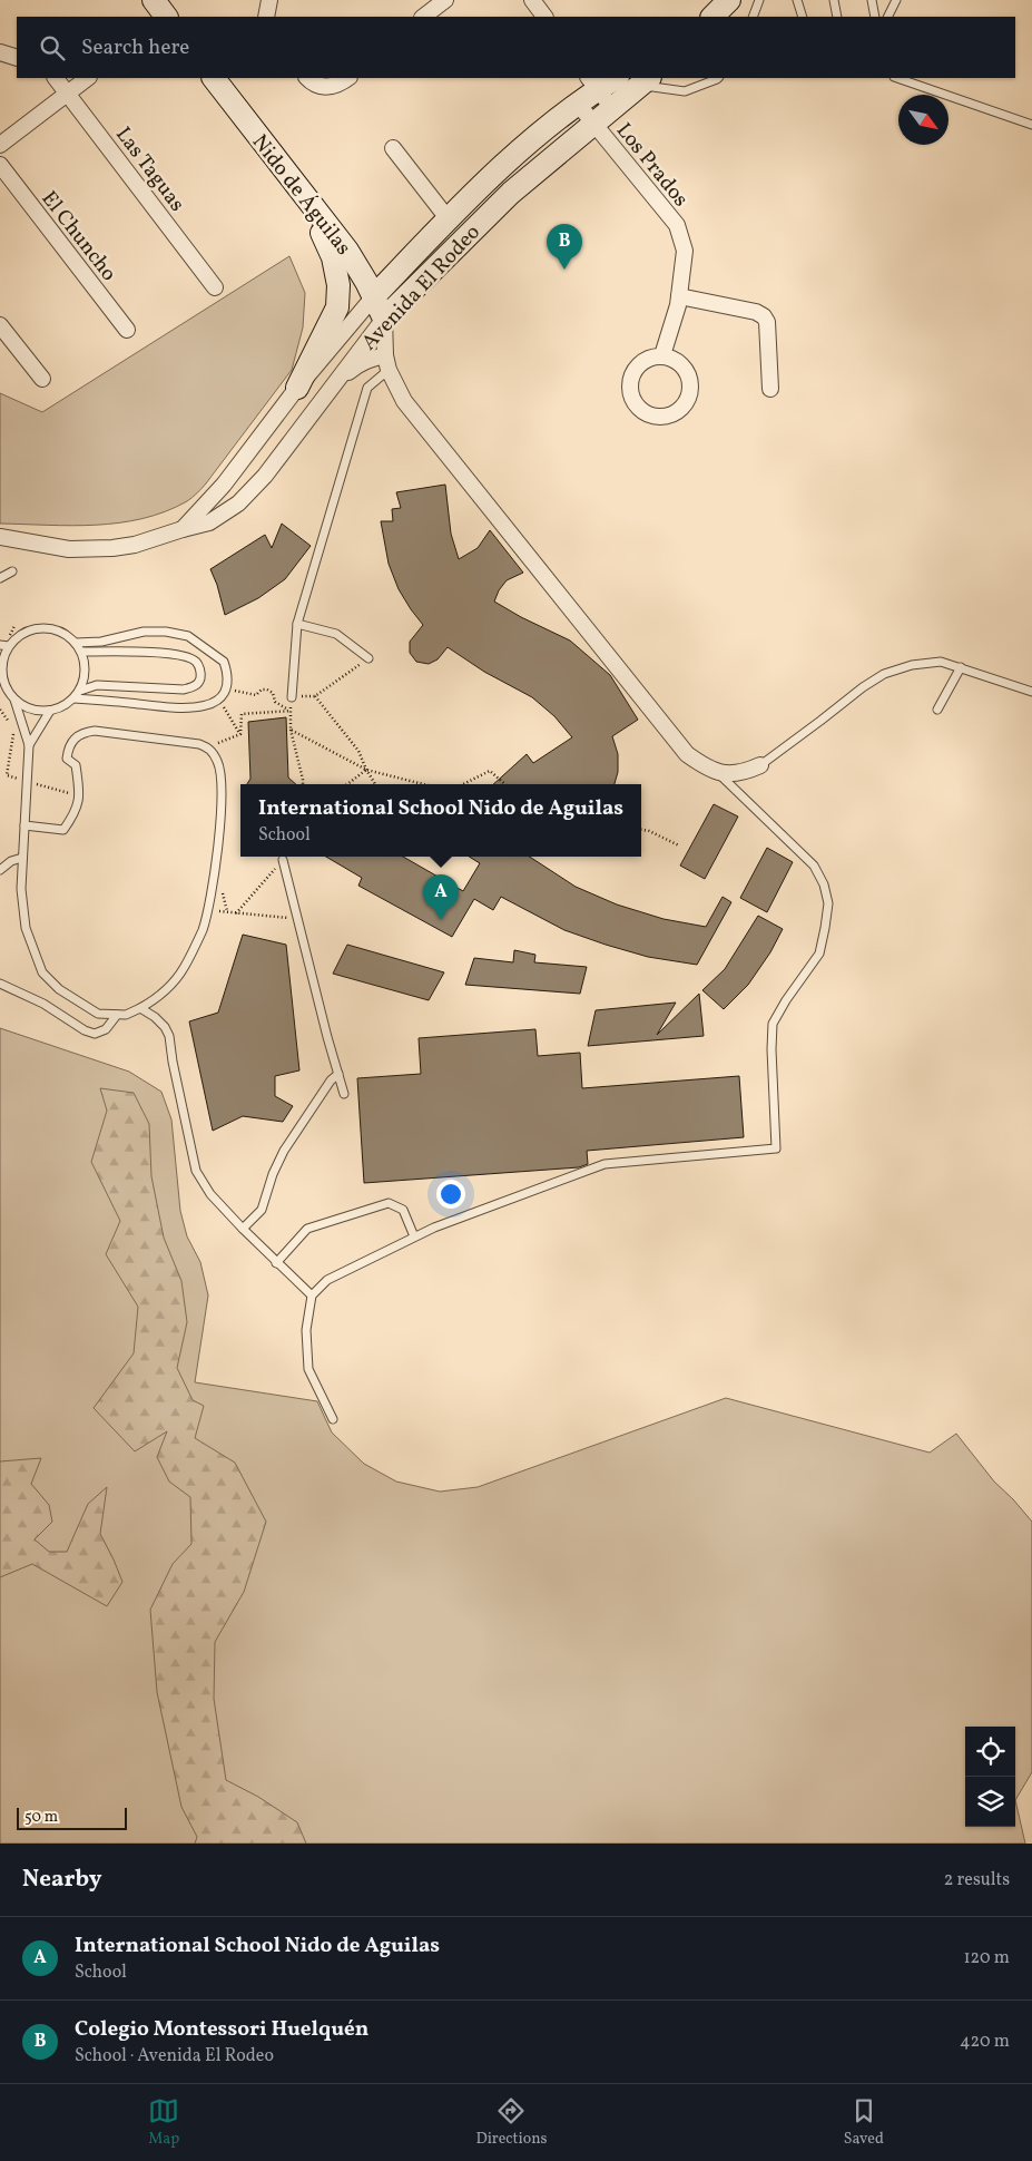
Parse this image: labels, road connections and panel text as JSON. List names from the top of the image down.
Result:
{
  "streets": {
    "street": [
      "Los Prados",
      "Las Taguas",
      "Nido de Águilas",
      "El Chuncho",
      "Avenida El Rodeo"
    ]
  },
  "crossings": [
    ["Los Prados", "Avenida El Rodeo"],
    ["Nido de Águilas", "Avenida El Rodeo"]
  ],
  "scale_bar": "50 m",
  "north": "bottom right",
  "page": {
    "search": "Search here",
    "pins": ["B", "A"],
    "popup": ["International School Nido de Aguilas", "School"],
    "scale": "50 m",
    "heading": ["Nearby", "2 results"],
    "list": [
      {
        "mark": "A",
        "name": "International School Nido de Aguilas",
        "note": "School",
        "value": "120 m"
      },
      {
        "mark": "B",
        "name": "Colegio Montessori Huelquén",
        "note": "School · Avenida El Rodeo",
        "value": "420 m"
      }
    ],
    "nav": ["Map", "Directions", "Saved"]
  }
}
